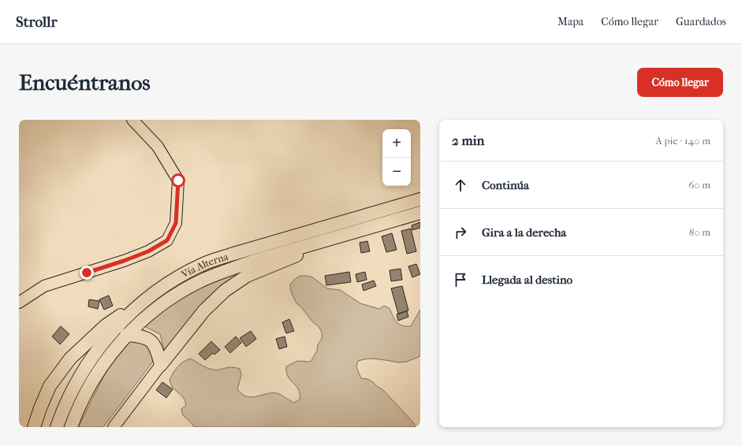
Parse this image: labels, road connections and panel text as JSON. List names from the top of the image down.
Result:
{
  "streets": {
    "highway": ["Vía Alterna"]
  },
  "page": {
    "header": "Strollr",
    "nav": ["Mapa", "Cómo llegar", "Guardados"],
    "buttons": "Cómo llegar",
    "title": "Encuéntranos",
    "heading": ["2 min", "A pie · 140 m"],
    "map_buttons": ["+", "−"],
    "list": [
      ["Continúa", "60 m"],
      ["Gira a la derecha", "80 m"],
      "Llegada al destino"
    ]
  }
}
